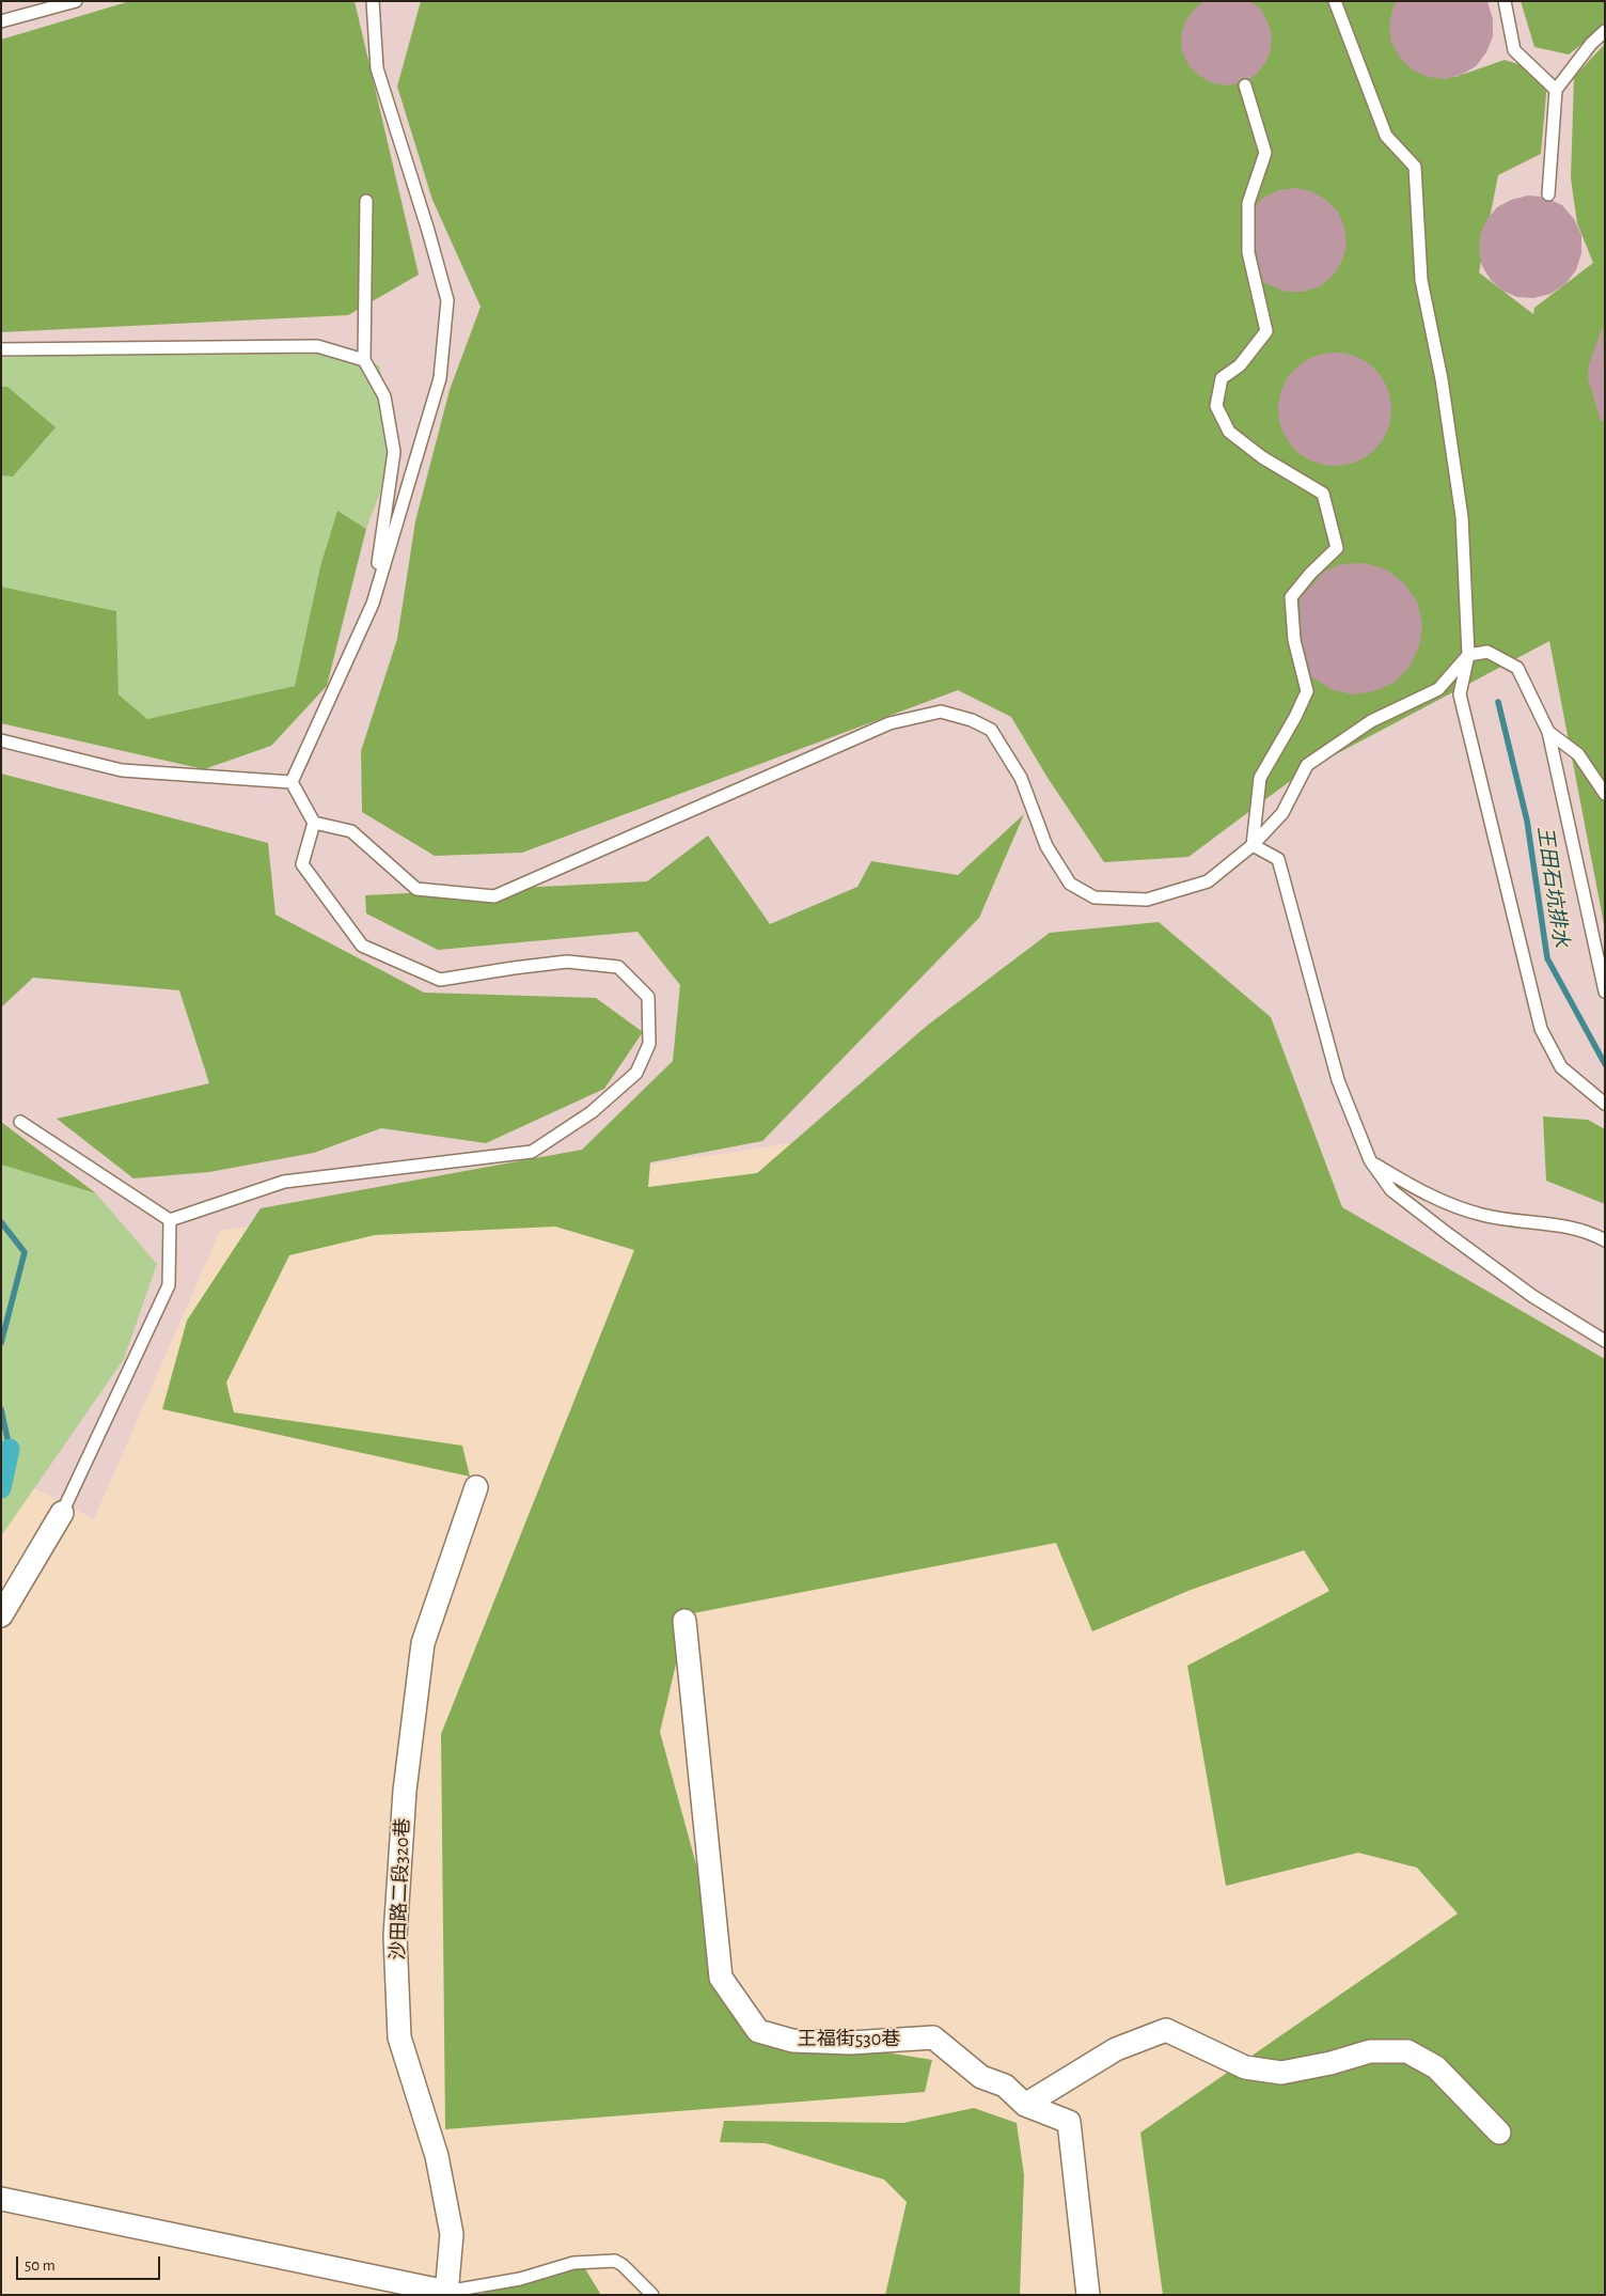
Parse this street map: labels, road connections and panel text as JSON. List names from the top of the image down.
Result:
{
  "streets": {
    "street": ["沙田路二段320巷", "王福街530巷"]
  },
  "water": ["王田石坑排水"],
  "scale_bar": "50 m"
}
